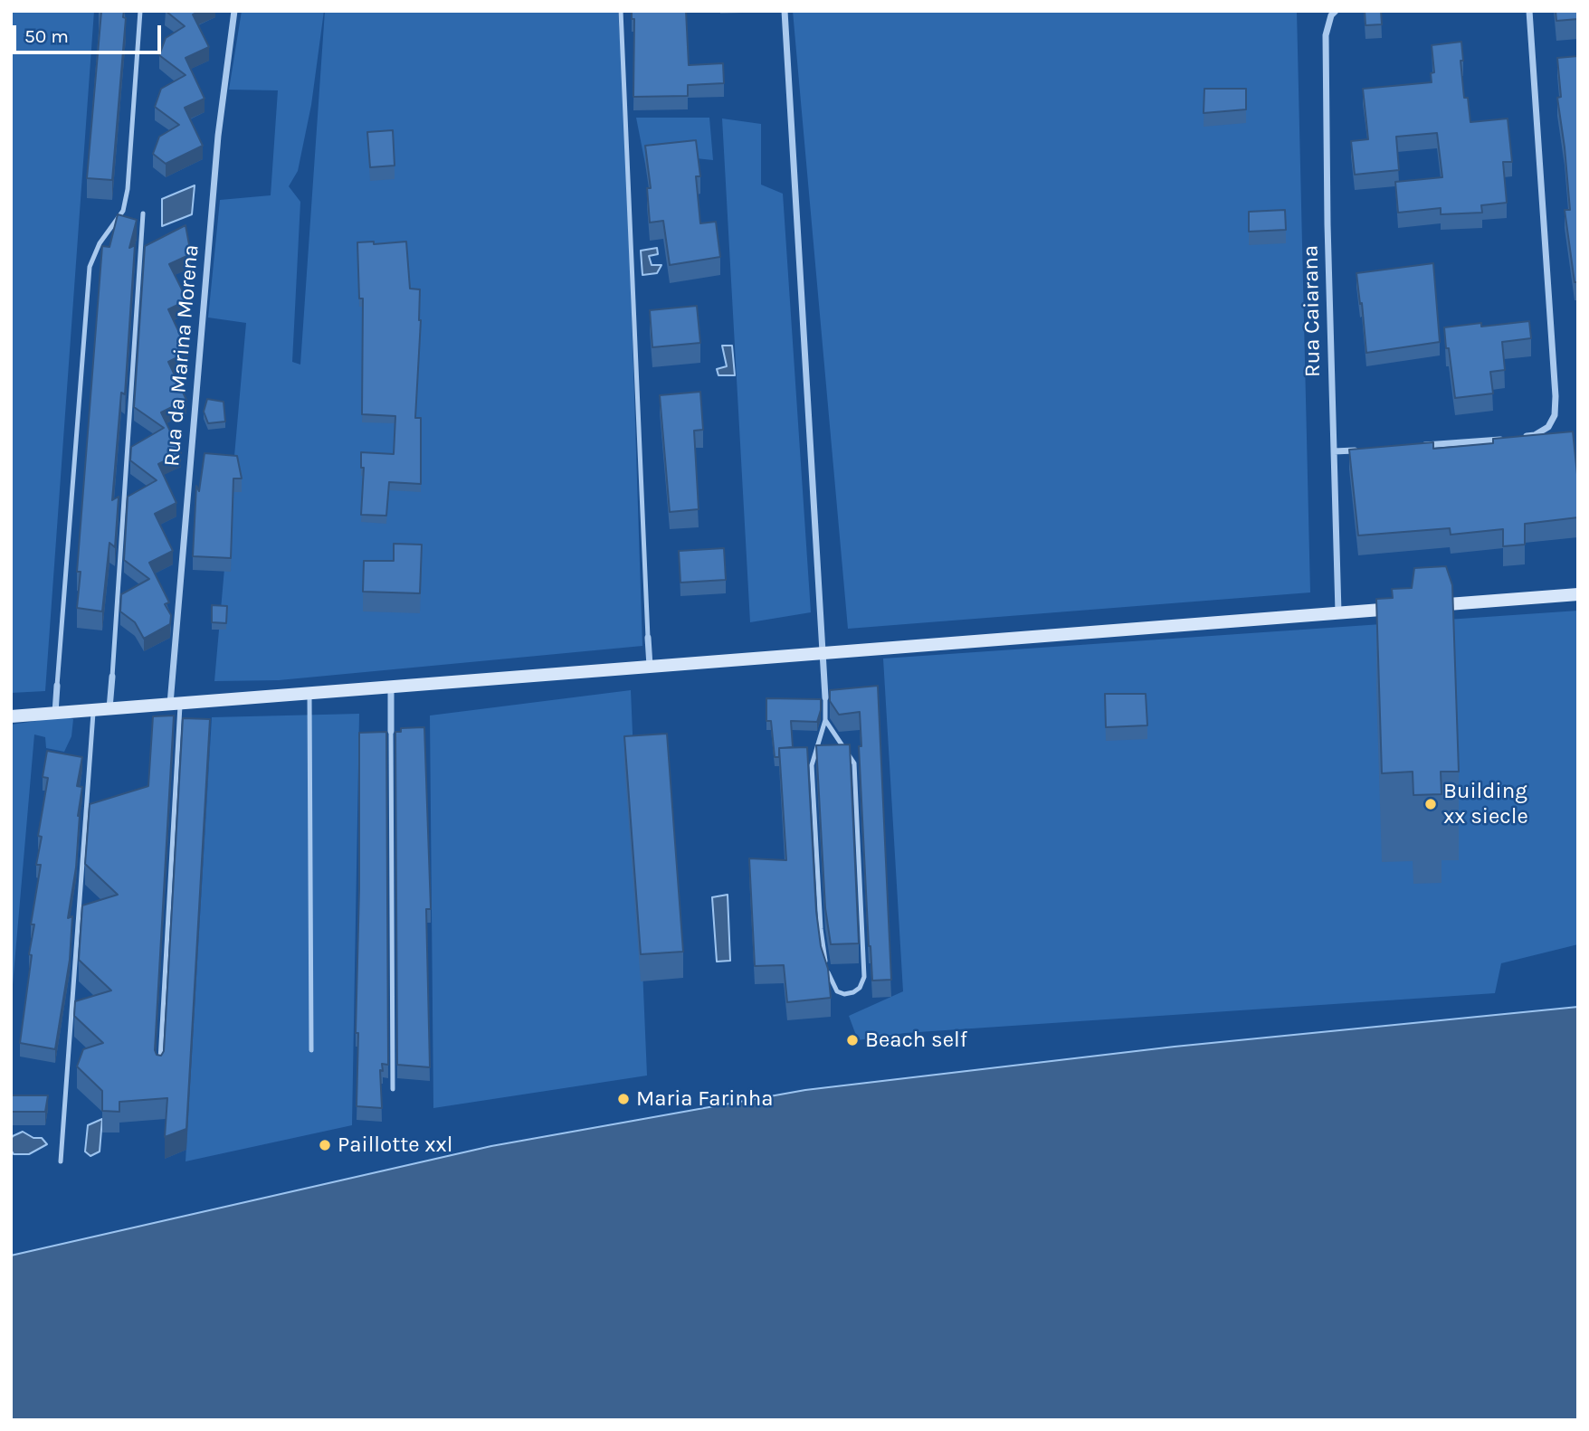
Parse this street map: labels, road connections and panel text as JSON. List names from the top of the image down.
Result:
{
  "streets": {
    "street": ["Rua Caiarana", "Rua da Marina Morena"]
  },
  "places": [
    "Building xx siecle",
    "Beach self",
    "Maria Farinha",
    "Paillotte xxl"
  ],
  "scale_bar": "50 m"
}
